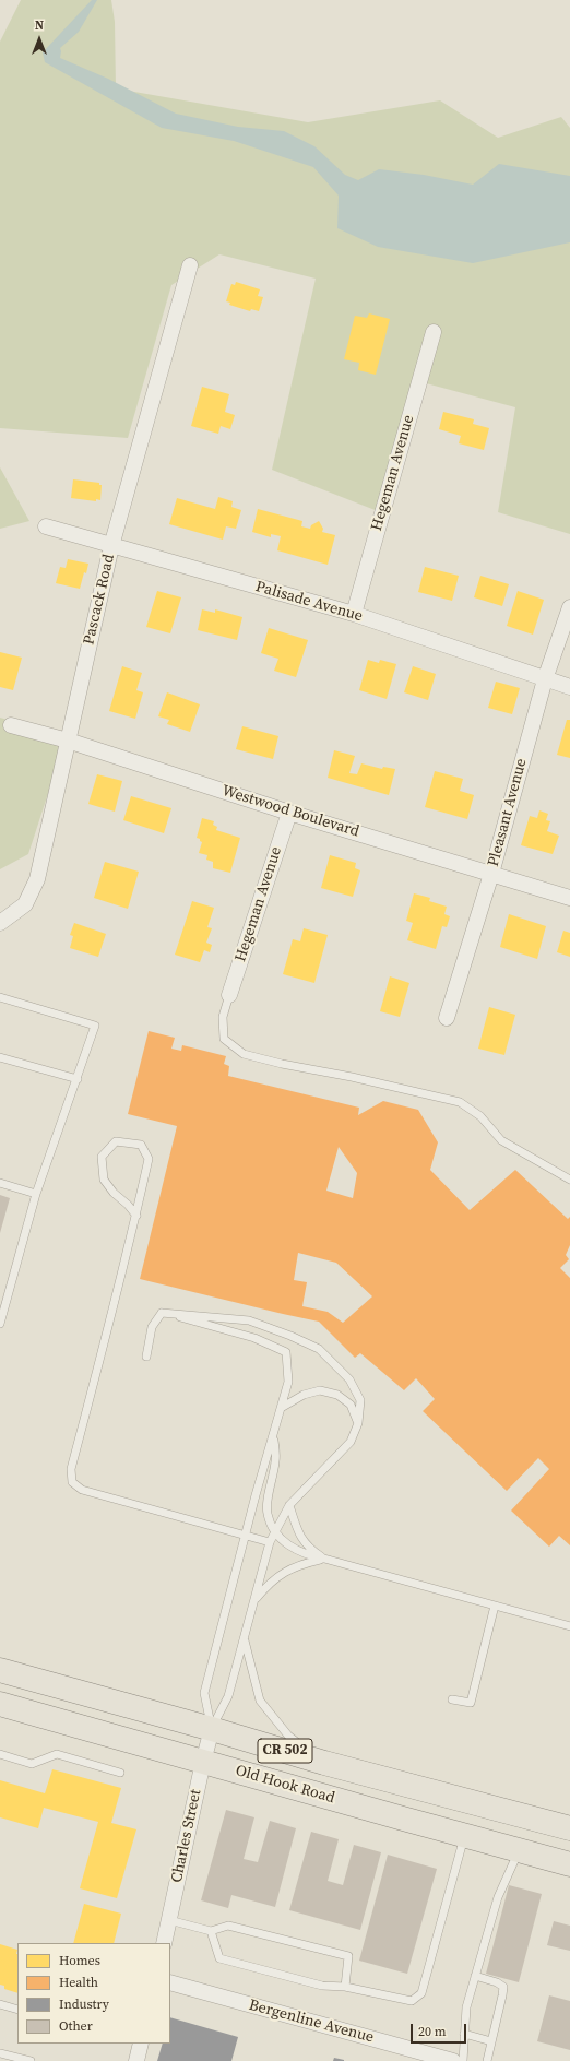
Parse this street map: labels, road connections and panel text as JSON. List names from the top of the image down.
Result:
{
  "streets": {
    "main road": ["CR 502", "Old Hook Road"],
    "street": [
      "Hegeman Avenue",
      "Pascack Road",
      "Palisade Avenue",
      "Westwood Boulevard",
      "Pleasant Avenue",
      "Charles Street",
      "Bergenline Avenue"
    ]
  },
  "crossings": [
    ["Hegeman Avenue", "Palisade Avenue"],
    ["Hegeman Avenue", "Westwood Boulevard"],
    ["Pascack Road", "Palisade Avenue"],
    ["Pascack Road", "Westwood Boulevard"],
    ["Palisade Avenue", "Pleasant Avenue"],
    ["Westwood Boulevard", "Pleasant Avenue"],
    ["Old Hook Road", "Charles Street"]
  ],
  "legend": [
    "Homes",
    "Health",
    "Industry",
    "Other"
  ],
  "scale_bar": "20 m",
  "north": "top"
}
